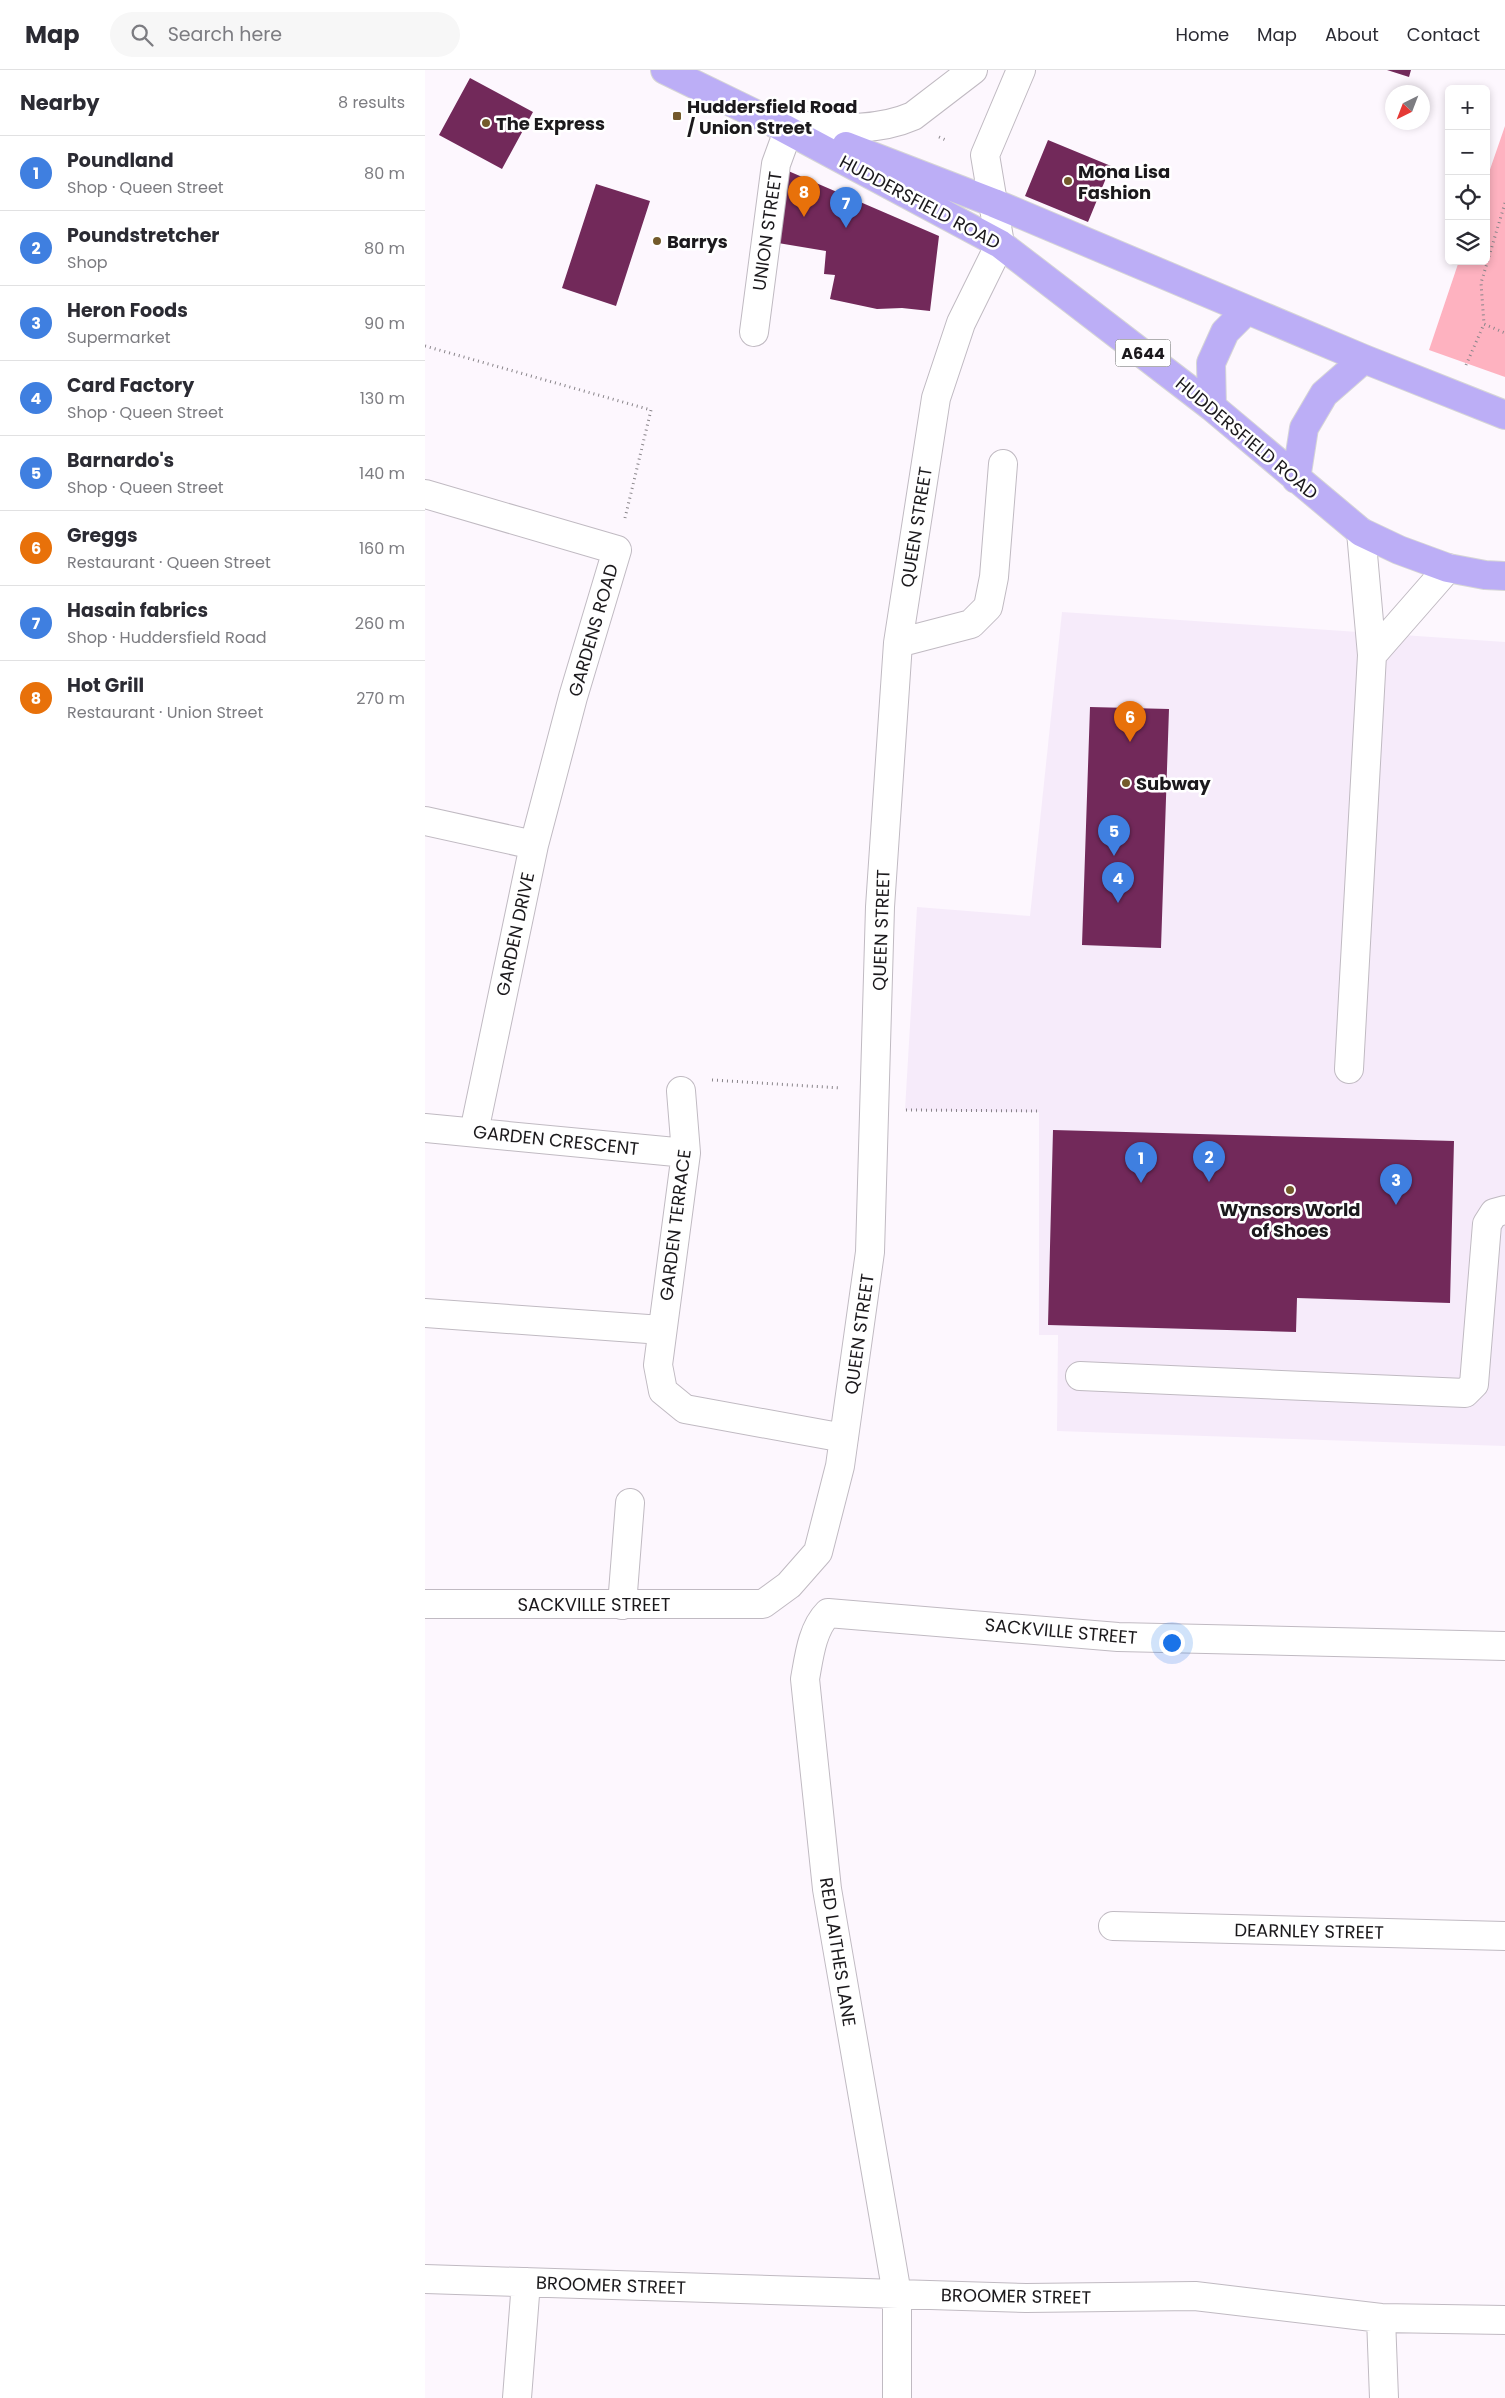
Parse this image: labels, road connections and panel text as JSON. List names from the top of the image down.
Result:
{
  "streets": {
    "highway": ["HUDDERSFIELD ROAD", "A644"],
    "street": [
      "UNION STREET",
      "QUEEN STREET",
      "GARDENS ROAD",
      "GARDEN DRIVE",
      "GARDEN CRESCENT",
      "GARDEN TERRACE",
      "SACKVILLE STREET",
      "DEARNLEY STREET",
      "RED LAITHES LANE",
      "BROOMER STREET"
    ]
  },
  "crossings": [
    ["HUDDERSFIELD ROAD", "UNION STREET"],
    ["HUDDERSFIELD ROAD", "QUEEN STREET"],
    ["QUEEN STREET", "GARDEN TERRACE"],
    ["QUEEN STREET", "SACKVILLE STREET"],
    ["GARDENS ROAD", "GARDEN DRIVE"],
    ["GARDEN DRIVE", "GARDEN CRESCENT"],
    ["GARDEN CRESCENT", "GARDEN TERRACE"],
    ["SACKVILLE STREET", "RED LAITHES LANE"],
    ["RED LAITHES LANE", "BROOMER STREET"]
  ],
  "places": {
    "transit": ["Huddersfield Road / Union Street"],
    "other": [
      "The Express",
      "Mona Lisa Fashion",
      "Barrys",
      "Subway",
      "Wynsors World of Shoes"
    ]
  },
  "north": "bottom left",
  "page": {
    "header": "Map",
    "search": "Search here",
    "nav": [
      "Home",
      "Map",
      "About",
      "Contact"
    ],
    "heading": ["Nearby", "8 results"],
    "map_buttons": ["+", "−"],
    "list": [
      {
        "mark": "1",
        "name": "Poundland",
        "note": "Shop · Queen Street",
        "value": "80 m"
      },
      {
        "mark": "2",
        "name": "Poundstretcher",
        "note": "Shop",
        "value": "80 m"
      },
      {
        "mark": "3",
        "name": "Heron Foods",
        "note": "Supermarket",
        "value": "90 m"
      },
      {
        "mark": "4",
        "name": "Card Factory",
        "note": "Shop · Queen Street",
        "value": "130 m"
      },
      {
        "mark": "5",
        "name": "Barnardo's",
        "note": "Shop · Queen Street",
        "value": "140 m"
      },
      {
        "mark": "6",
        "name": "Greggs",
        "note": "Restaurant · Queen Street",
        "value": "160 m"
      },
      {
        "mark": "7",
        "name": "Hasain fabrics",
        "note": "Shop · Huddersfield Road",
        "value": "260 m"
      },
      {
        "mark": "8",
        "name": "Hot Grill",
        "note": "Restaurant · Union Street",
        "value": "270 m"
      }
    ],
    "pins": [
      "8",
      "7",
      "6",
      "5",
      "4",
      "2",
      "1",
      "3"
    ]
  }
}
